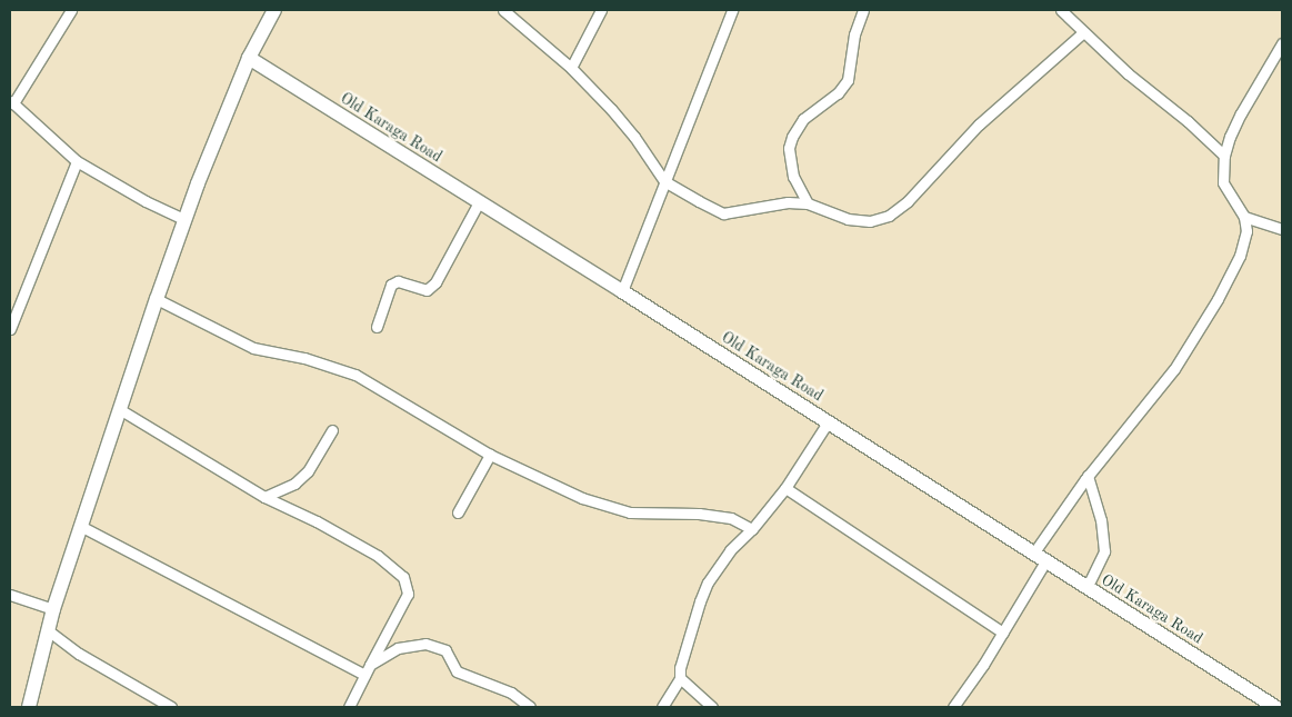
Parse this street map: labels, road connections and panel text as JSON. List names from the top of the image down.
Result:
{
  "streets": {
    "street": ["Old Karaga Road"]
  }
}
